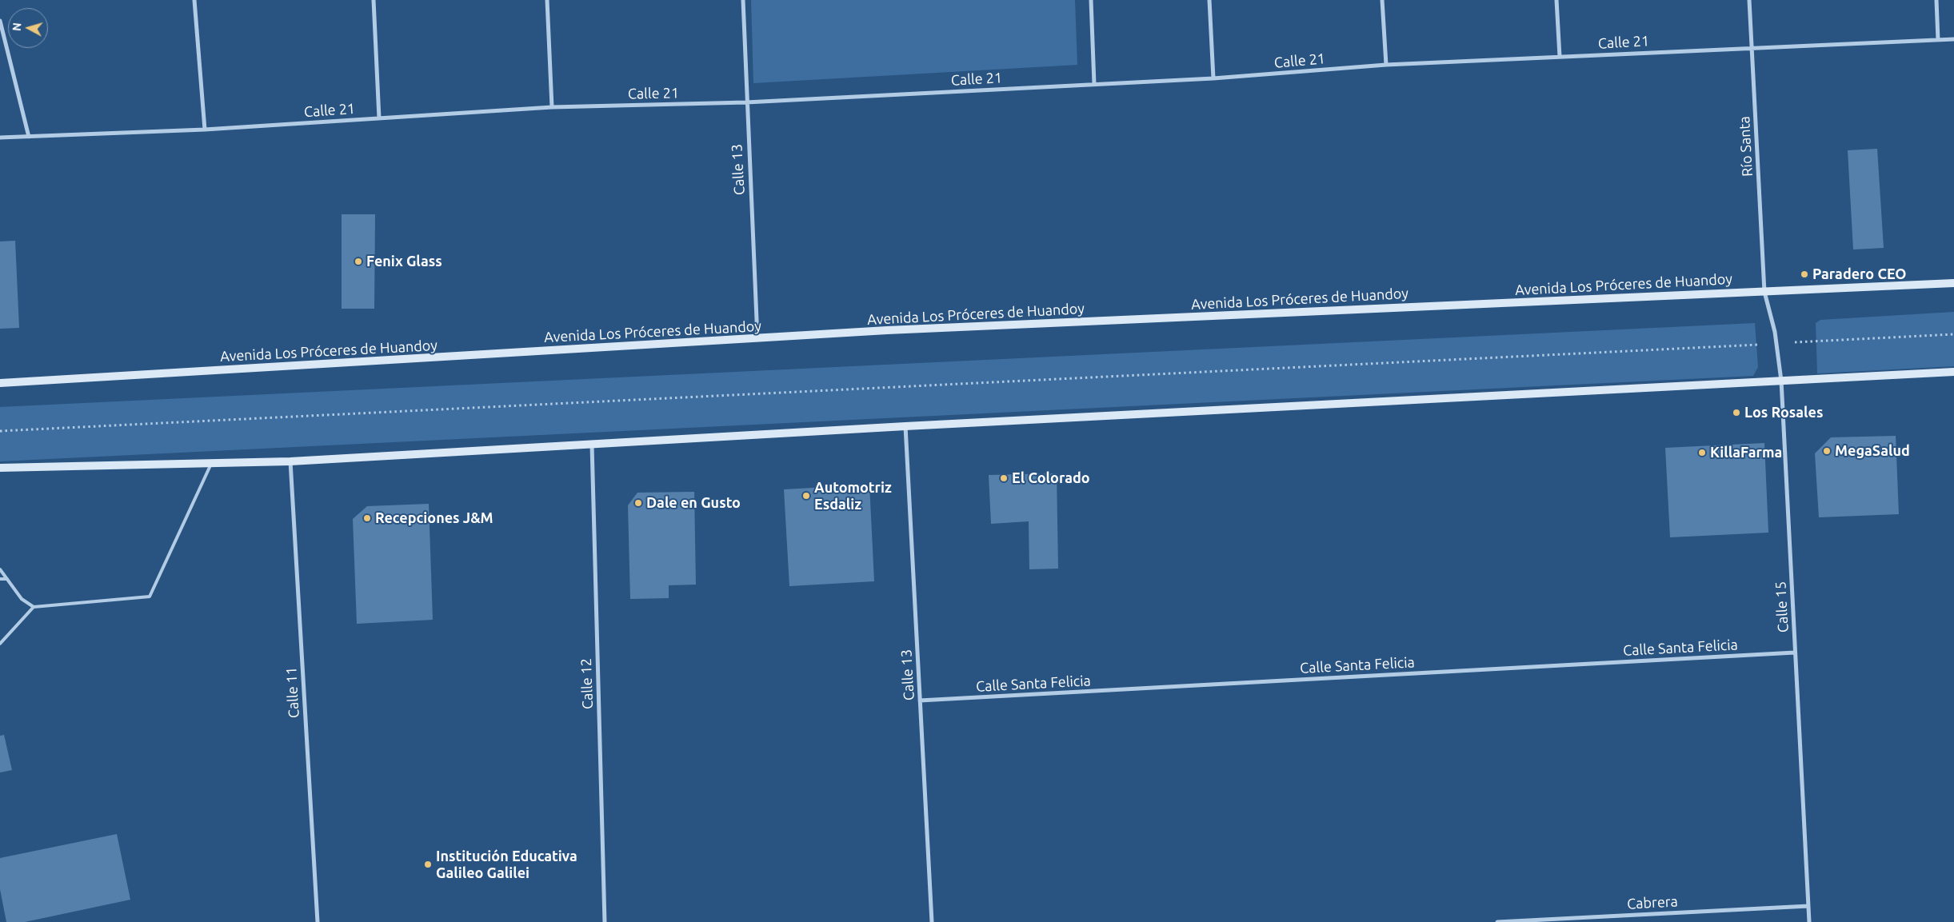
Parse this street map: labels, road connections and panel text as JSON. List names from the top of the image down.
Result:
{
  "streets": {
    "main road": ["Avenida Los Próceres de Huandoy"],
    "street": [
      "Calle 21",
      "Río Santa",
      "Calle 13",
      "Calle 15",
      "Calle Santa Felicia",
      "Calle 12",
      "Calle 11",
      "Cabrera"
    ]
  },
  "crossings": [
    ["Calle 21", "Río Santa"],
    ["Calle 21", "Calle 13"],
    ["Río Santa", "Avenida Los Próceres de Huandoy"],
    ["Río Santa", "Calle 15"],
    ["Calle 13", "Avenida Los Próceres de Huandoy"],
    ["Calle 13", "Calle Santa Felicia"],
    ["Avenida Los Próceres de Huandoy", "Calle 15"],
    ["Calle 15", "Calle Santa Felicia"],
    ["Calle 15", "Cabrera"]
  ],
  "places": [
    "Fenix Glass",
    "Paradero CEO",
    "Los Rosales",
    "MegaSalud",
    "KillaFarma",
    "El Colorado",
    "Automotriz Esdaliz",
    "Dale en Gusto",
    "Recepciones J&M",
    "Institución Educativa Galileo Galilei"
  ],
  "north": "left"
}
